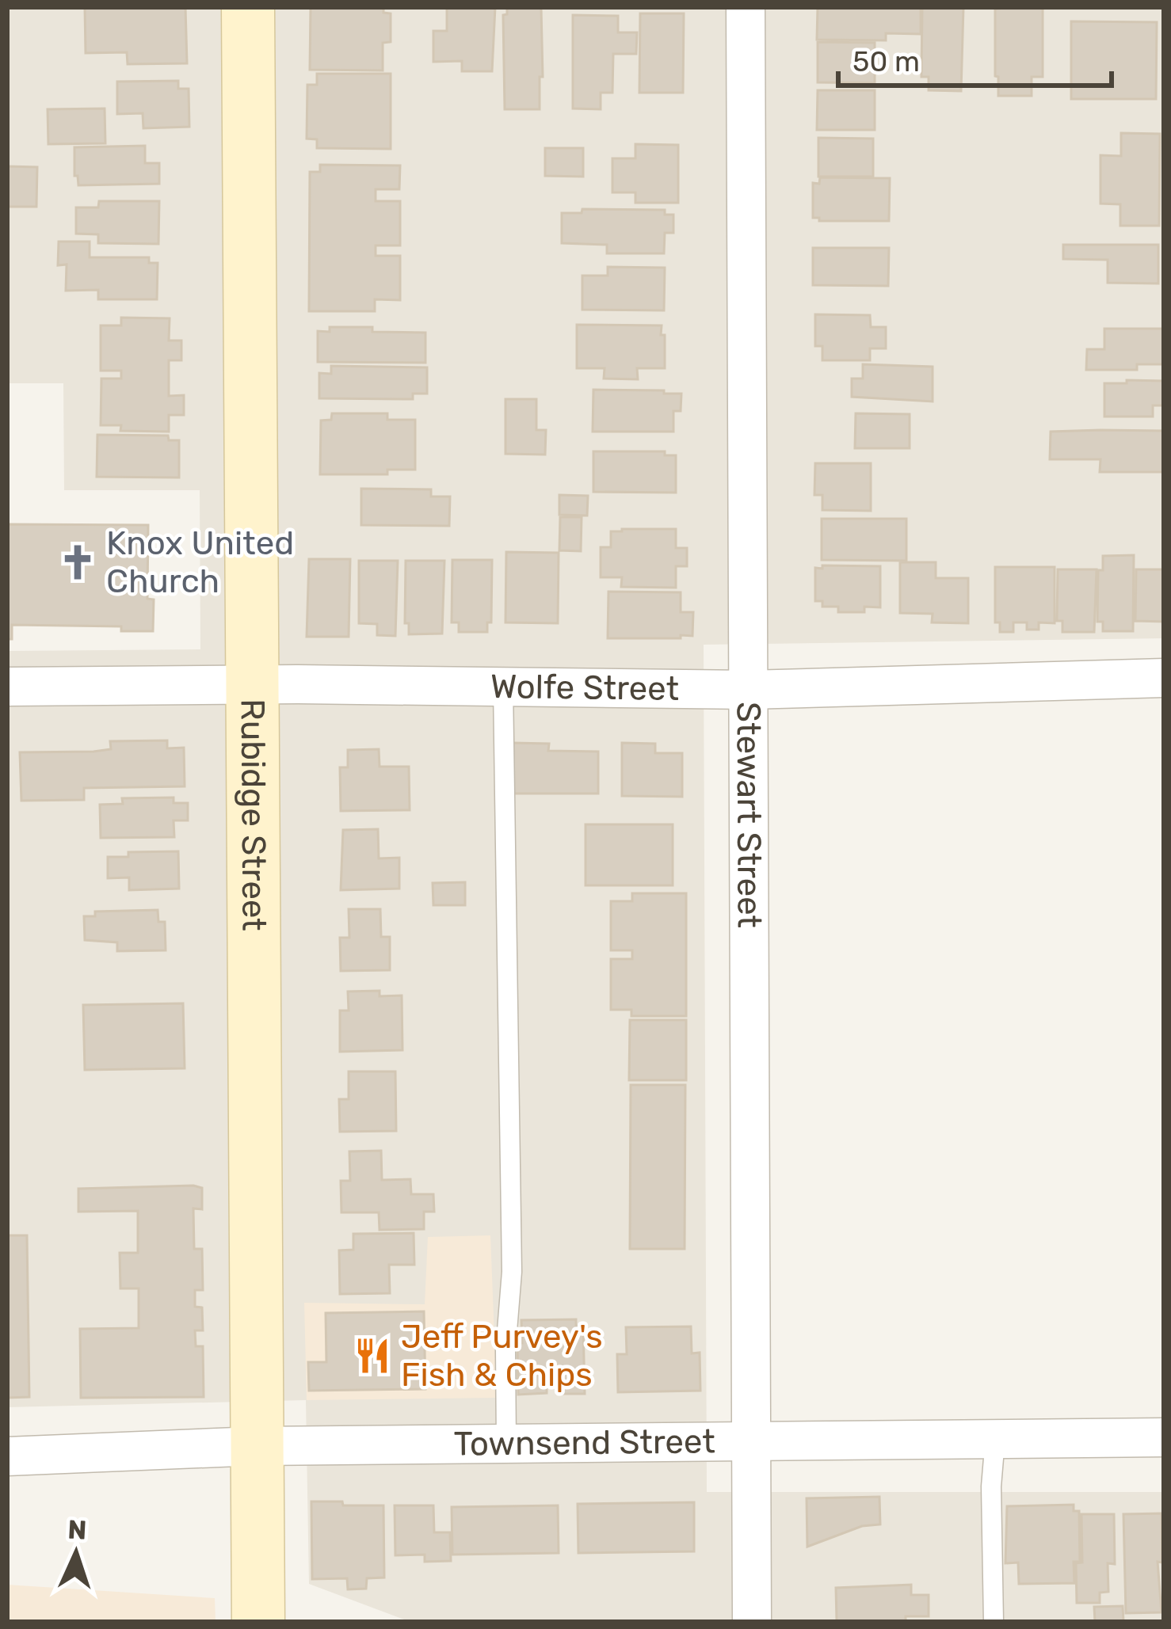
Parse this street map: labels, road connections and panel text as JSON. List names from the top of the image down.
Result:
{
  "streets": {
    "main road": ["Rubidge Street"],
    "street": ["Wolfe Street", "Stewart Street", "Townsend Street"]
  },
  "crossings": [
    ["Wolfe Street", "Rubidge Street"],
    ["Wolfe Street", "Stewart Street"],
    ["Rubidge Street", "Townsend Street"],
    ["Stewart Street", "Townsend Street"]
  ],
  "places": {
    "church": ["Knox United Church"],
    "restaurant": ["Jeff Purvey's Fish & Chips"]
  },
  "scale_bar": "50 m",
  "north": "top"
}
